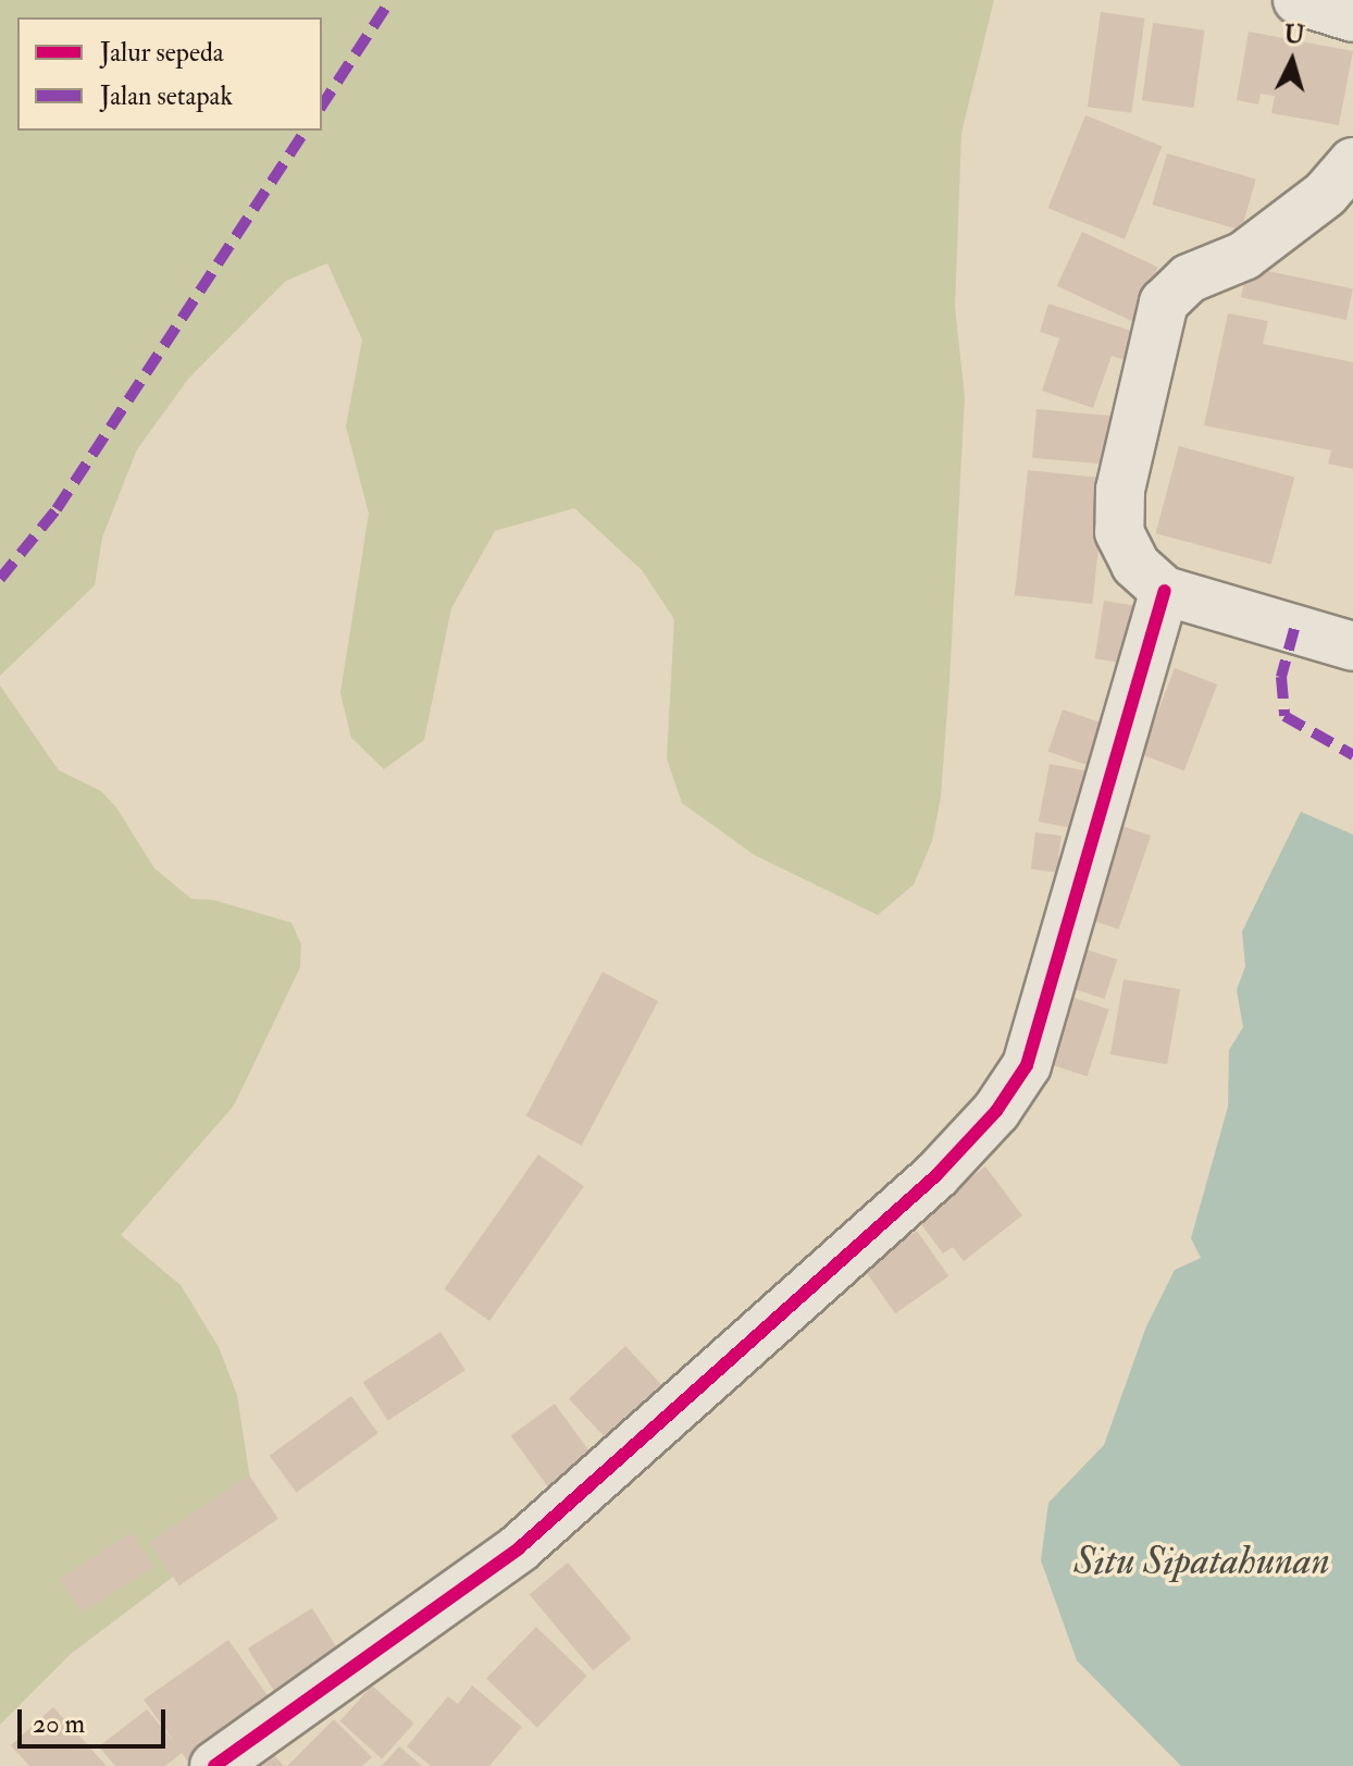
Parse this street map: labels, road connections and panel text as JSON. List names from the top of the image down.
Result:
{
  "water": ["Situ Sipatahunan"],
  "legend": ["Jalur sepeda", "Jalan setapak"],
  "scale_bar": "20 m",
  "north": "top"
}
